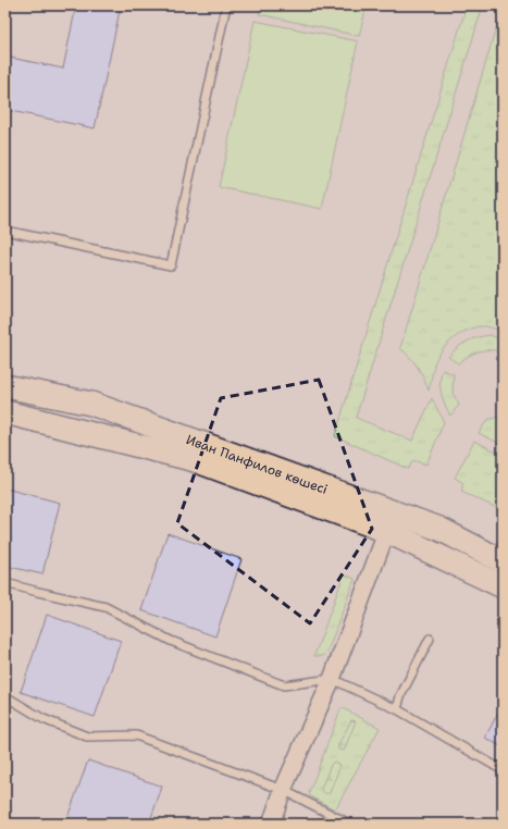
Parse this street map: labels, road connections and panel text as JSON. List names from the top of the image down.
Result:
{
  "streets": {
    "street": ["Иван Панфилов көшесі"]
  }
}
